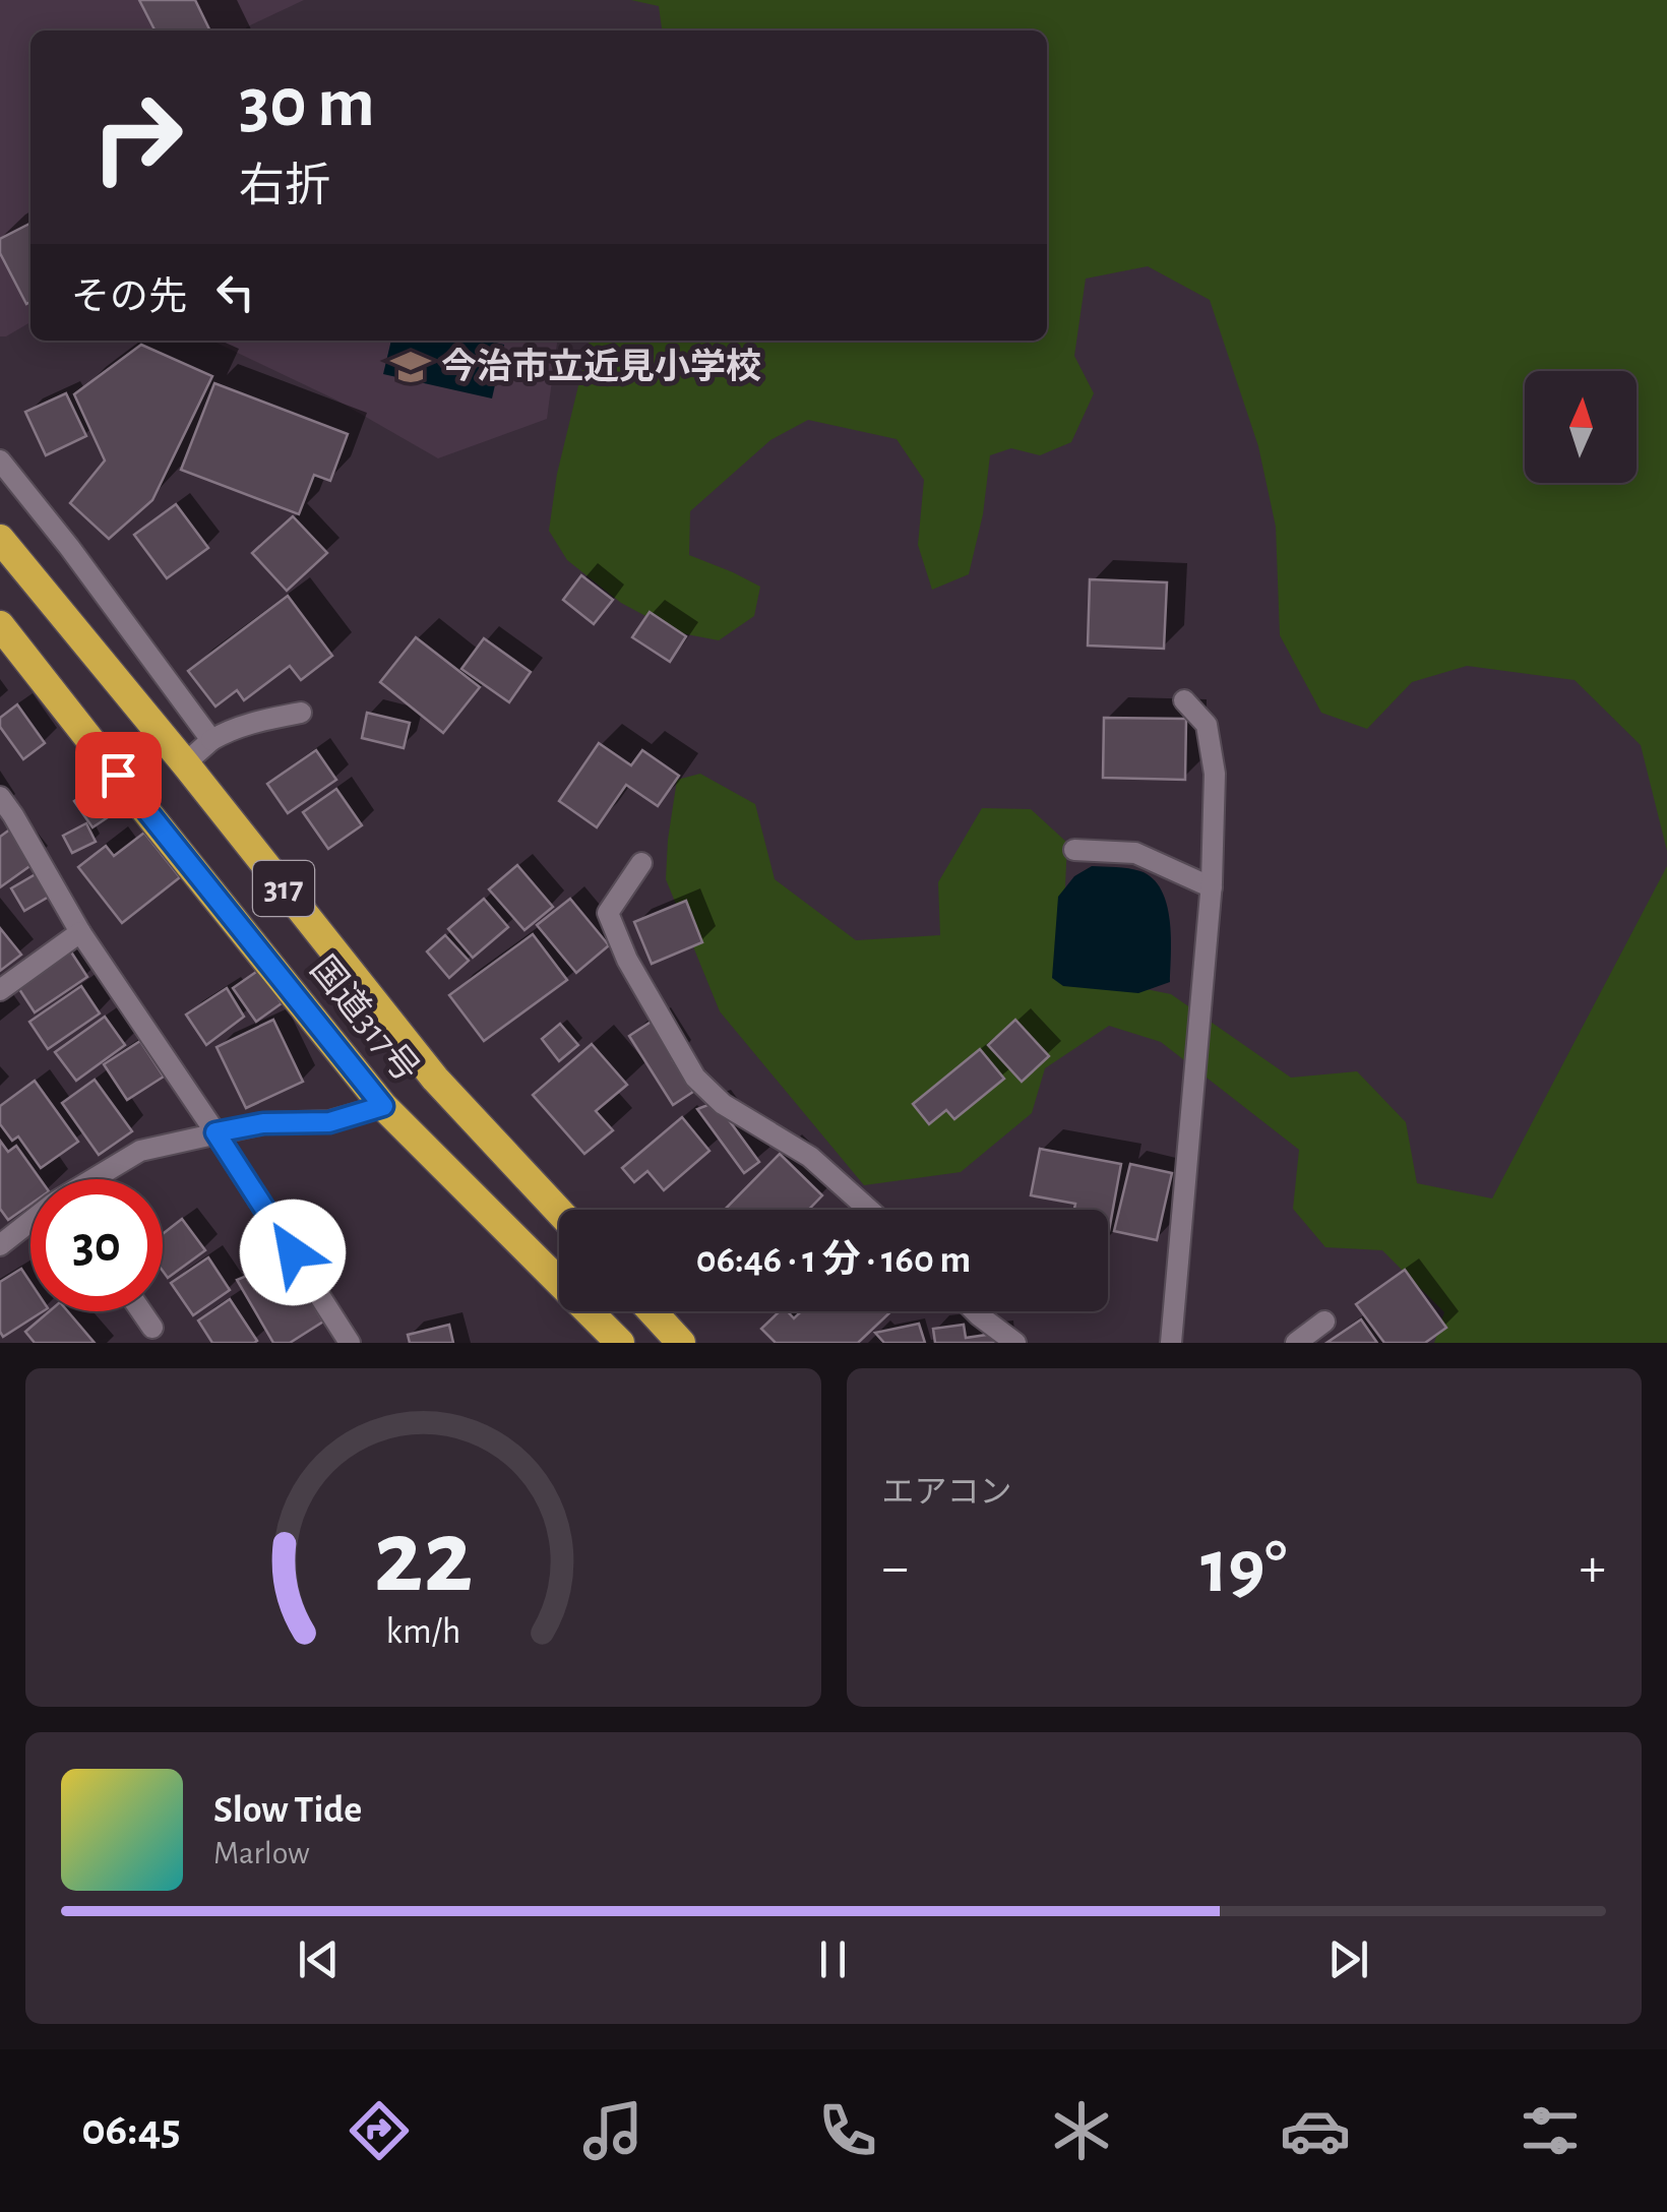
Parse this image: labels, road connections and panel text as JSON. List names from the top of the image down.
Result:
{
  "streets": {
    "highway": ["317", "国道317号"]
  },
  "places": {
    "school or university": ["今治市立近見小学校"]
  },
  "north": "top",
  "page": {
    "turn": ["30 m", "右折"],
    "then": "その先",
    "limit": "30",
    "trip": "06:46 · 1 分 · 160 m",
    "tile": "エアコン",
    "heat": ["−", "19°", "+"],
    "song": ["Slow Tide", "Marlow"],
    "tabs": "06:45",
    "gauge": ["22", "km/h"]
  }
}
